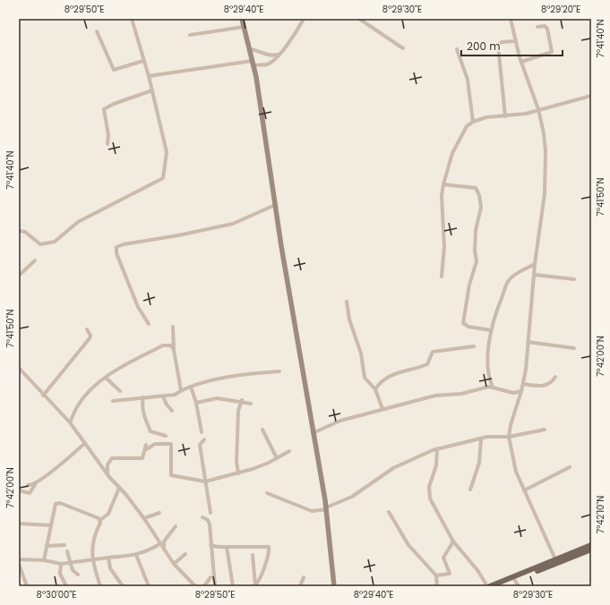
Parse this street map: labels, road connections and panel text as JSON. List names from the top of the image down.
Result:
{
  "scale_bar": "200 m",
  "coordinates": [
    "8°29'50\"E",
    "8°29'40\"E",
    "8°29'30\"E",
    "8°29'20\"E",
    "7°41'40\"N",
    "7°41'50\"N",
    "7°42'00\"N",
    "7°42'10\"N",
    "8°30'00\"E"
  ]
}
